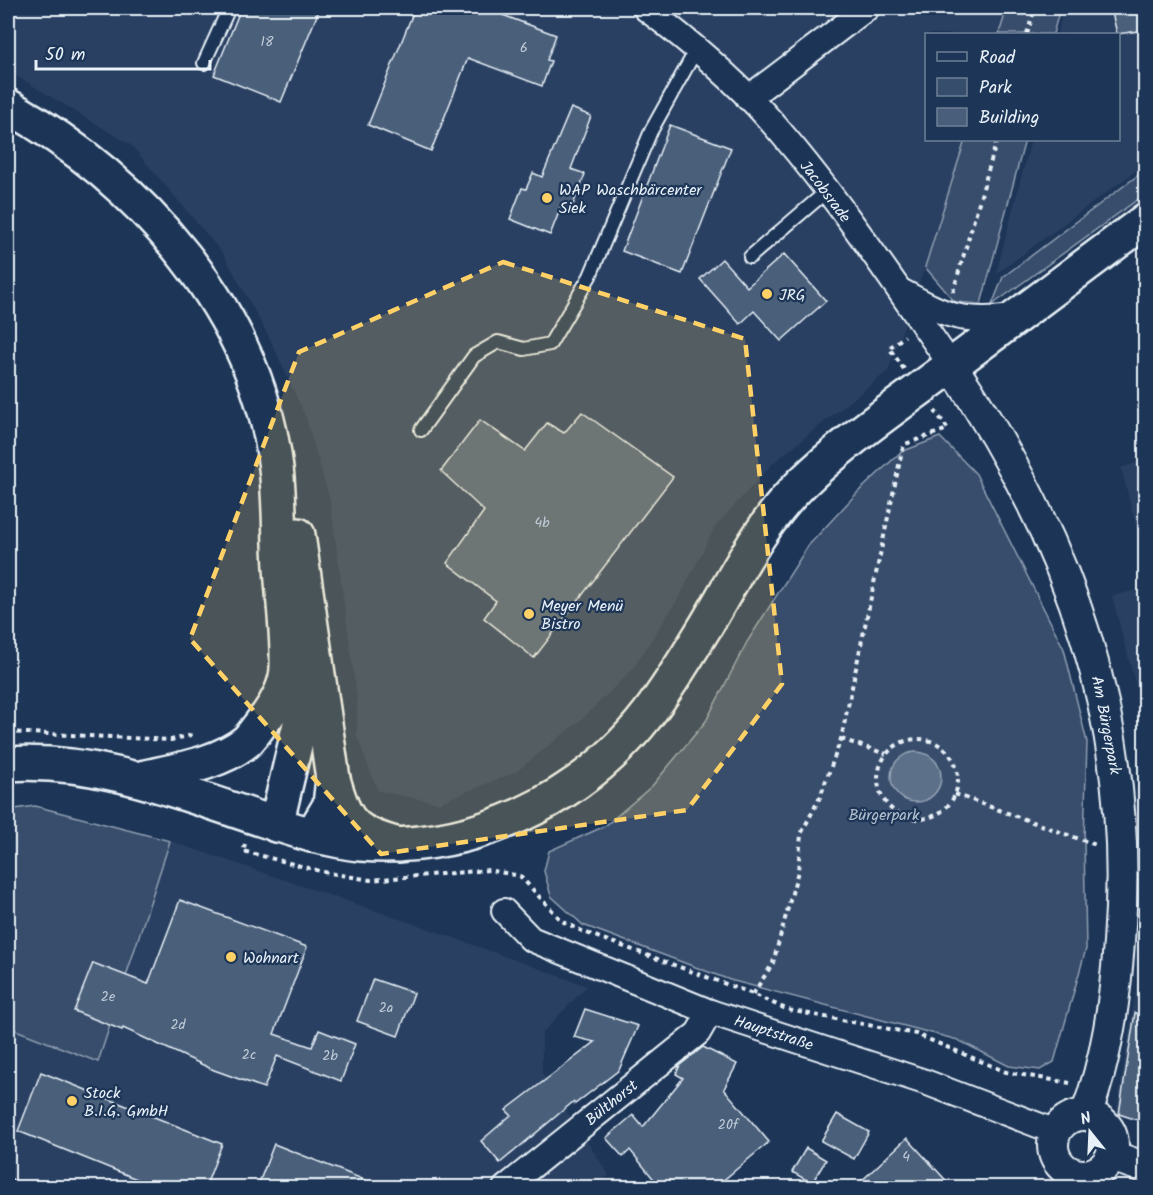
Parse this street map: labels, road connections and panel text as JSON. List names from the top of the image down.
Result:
{
  "streets": {
    "street": [
      "Jacobsrade",
      "Am Bürgerpark",
      "Hauptstraße",
      "Bülthorst"
    ]
  },
  "crossings": [
    ["Jacobsrade", "Am Bürgerpark"],
    ["Am Bürgerpark", "Hauptstraße"],
    ["Hauptstraße", "Bülthorst"]
  ],
  "parks": ["Bürgerpark"],
  "places": [
    "WAP Waschbärcenter Siek",
    "JRG",
    "Meyer Menü Bistro",
    "Wohnart",
    "Stock B.I.G. GmbH"
  ],
  "house_numbers": [
    "18",
    "6",
    "4b",
    "2e",
    "2a",
    "2d",
    "2c",
    "2b",
    "20f",
    "4"
  ],
  "legend": ["Road", "Park", "Building"],
  "scale_bar": "50 m",
  "north": "top"
}
